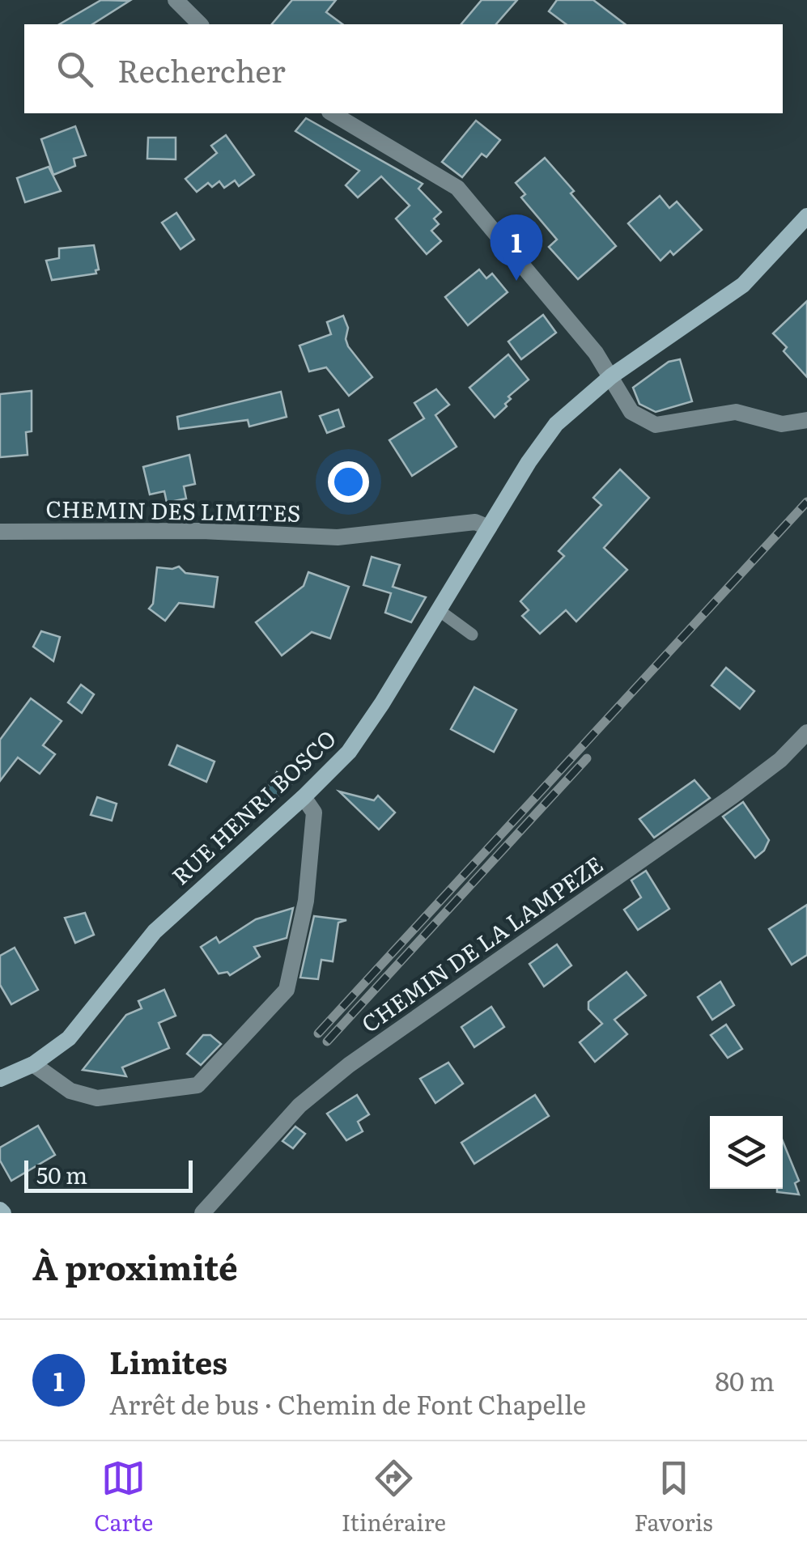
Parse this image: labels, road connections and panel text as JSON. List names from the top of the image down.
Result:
{
  "streets": {
    "street": ["CHEMIN DES LIMITES", "RUE HENRI BOSCO", "CHEMIN DE LA LAMPEZE"]
  },
  "crossings": [
    ["CHEMIN DES LIMITES", "RUE HENRI BOSCO"]
  ],
  "scale_bar": "50 m",
  "page": {
    "search": "Rechercher",
    "pins": "1",
    "scale": "50 m",
    "heading": "À proximité",
    "list": [
      {
        "mark": "1",
        "name": "Limites",
        "note": "Arrêt de bus · Chemin de Font Chapelle",
        "value": "80 m"
      }
    ],
    "nav": ["Carte", "Itinéraire", "Favoris"]
  }
}
